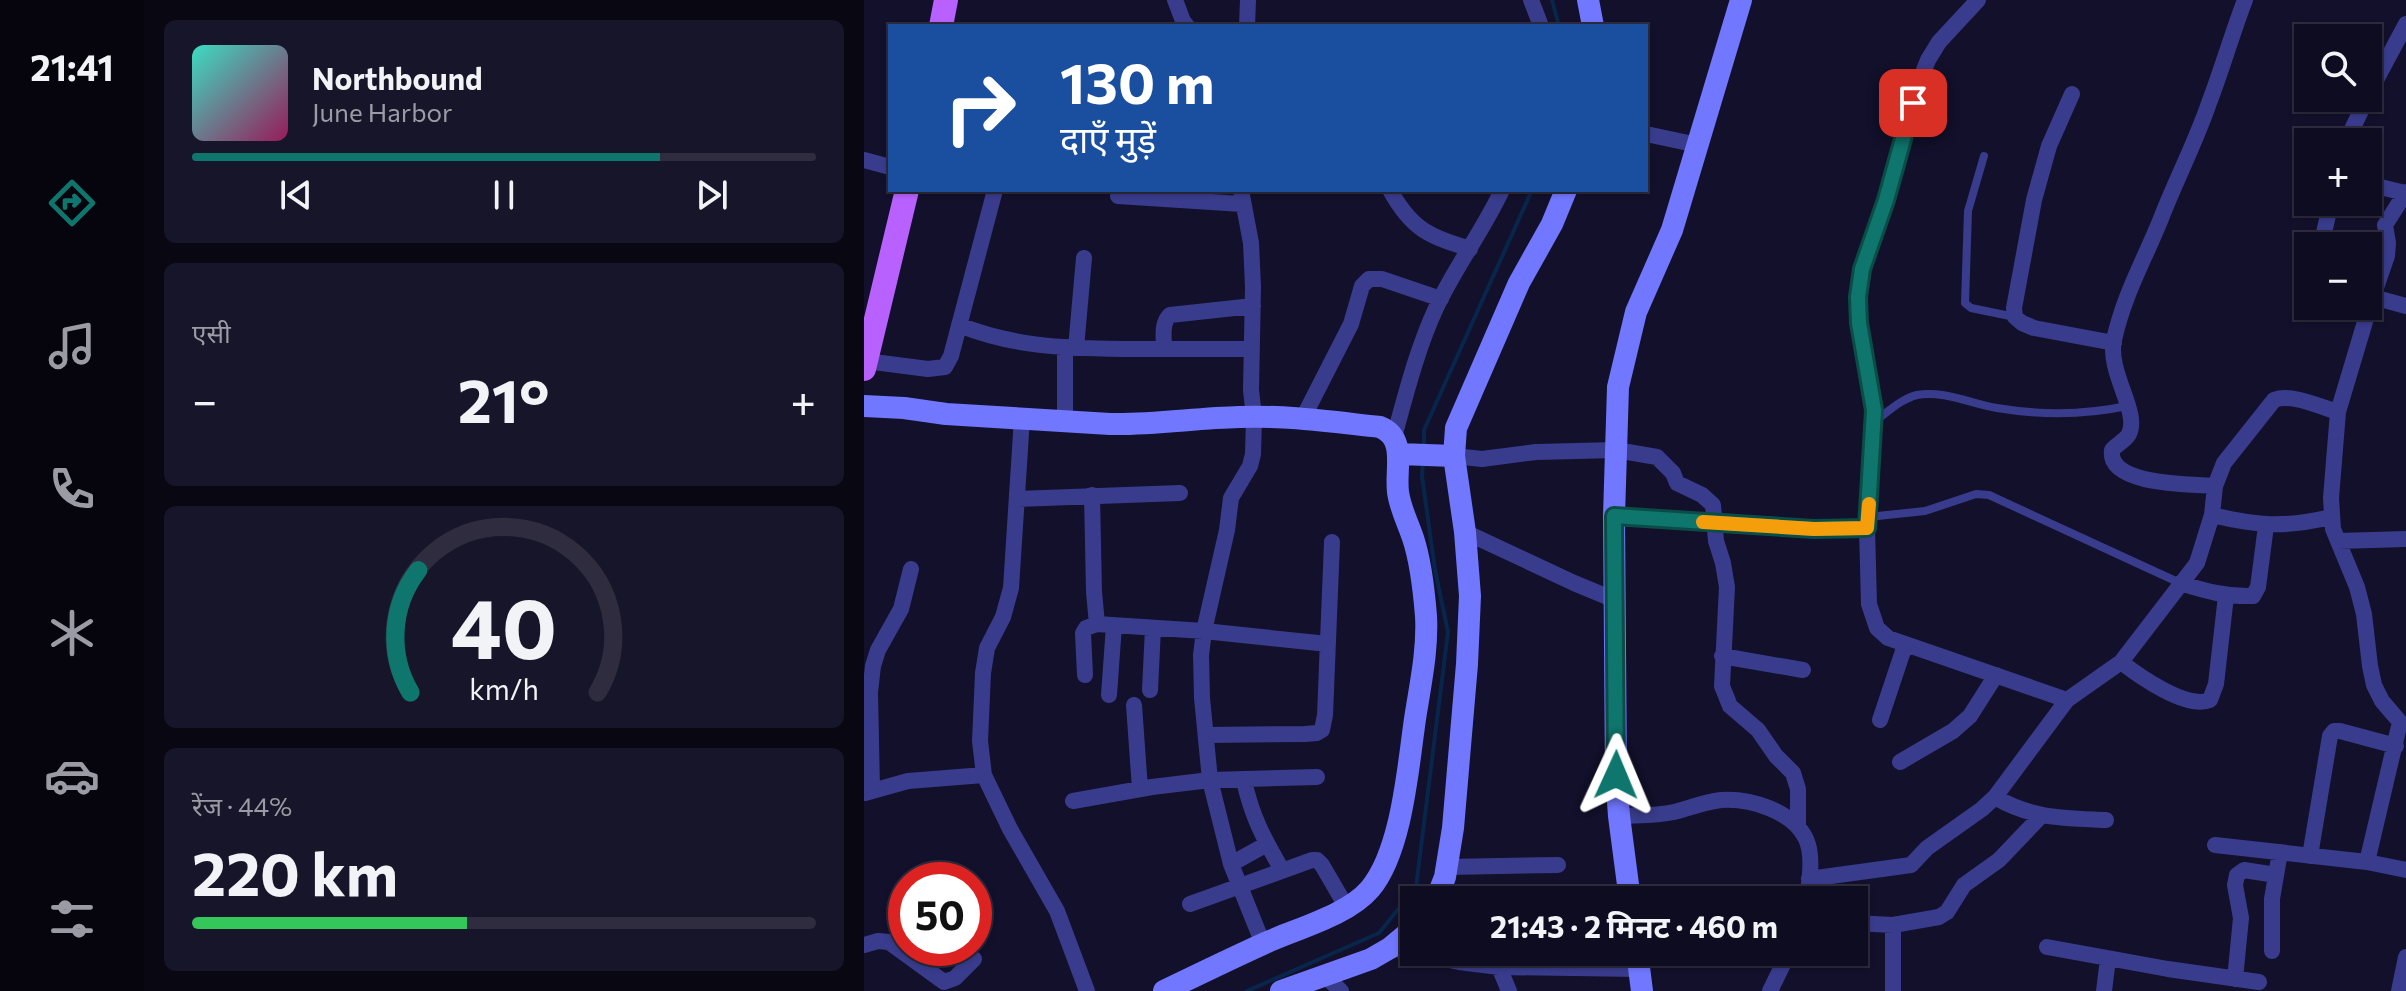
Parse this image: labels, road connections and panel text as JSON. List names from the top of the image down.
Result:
{
  "page": {
    "tabs": "21:41",
    "map_buttons": ["+", "−"],
    "turn": ["130 m", "दाएँ मुड़ें"],
    "song": ["Northbound", "June Harbor"],
    "tile": [
      "एसी",
      ["रेंज · 44%", "220 km"]
    ],
    "heat": ["−", "21°", "+"],
    "limit": "50",
    "trip": "21:43 · 2 मिनट · 460 m",
    "gauge": ["40", "km/h"]
  }
}
